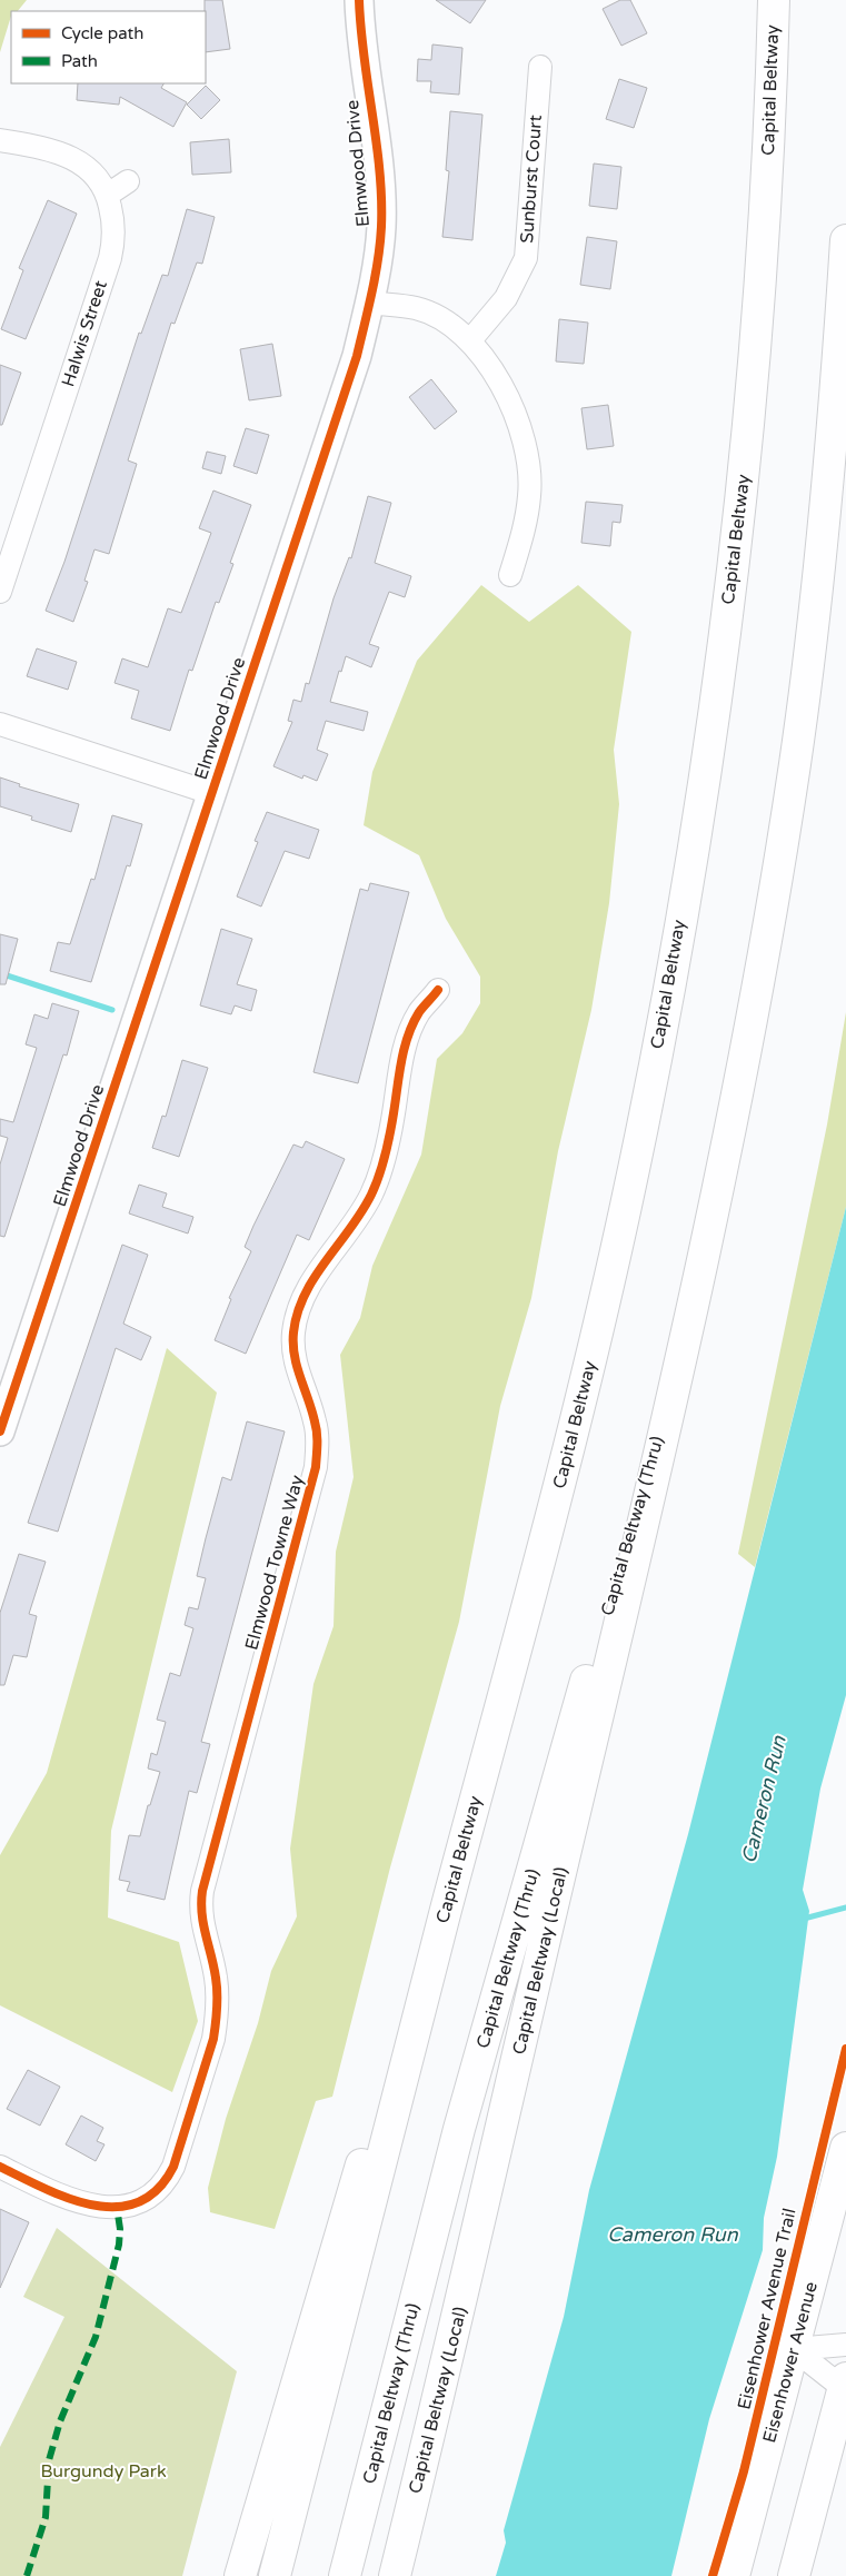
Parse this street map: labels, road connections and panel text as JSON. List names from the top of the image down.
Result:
{
  "streets": {
    "main road": [
      "Capital Beltway",
      "Capital Beltway (Thru)",
      "Capital Beltway (Local)",
      "Eisenhower Avenue"
    ],
    "street": [
      "Elmwood Drive",
      "Sunburst Court",
      "Halwis Street",
      "Elmwood Towne Way"
    ],
    "cycle path": ["Eisenhower Avenue Trail"]
  },
  "crossings": [
    ["Capital Beltway (Thru)", "Capital Beltway (Local)"]
  ],
  "water": ["Cameron Run"],
  "parks": ["Burgundy Park"],
  "legend": ["Cycle path", "Path"]
}
